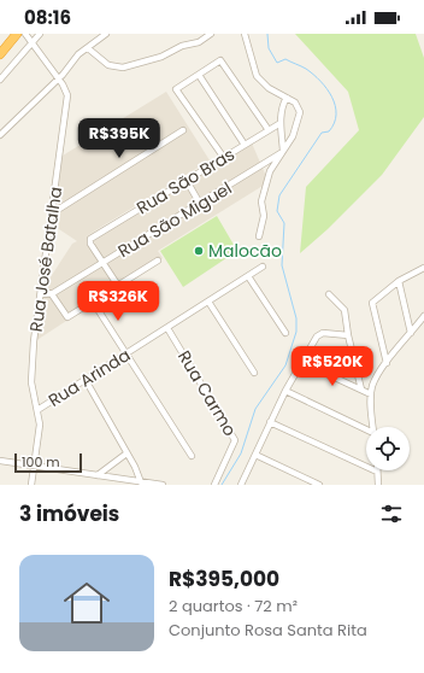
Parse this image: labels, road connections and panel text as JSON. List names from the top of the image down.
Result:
{
  "streets": {
    "street": [
      "Rua São Bras",
      "Rua São Miguel",
      "Rua José Batalha",
      "Rua Arinda",
      "Rua Carmo"
    ]
  },
  "crossings": [
    ["Rua São Bras", "Rua São Miguel"],
    ["Rua José Batalha", "Rua Arinda"],
    ["Rua Arinda", "Rua Carmo"]
  ],
  "places": ["Malocão"],
  "scale_bar": "100 m",
  "page": {
    "status": "08:16",
    "price": ["R$395K", "R$326K", "R$520K"],
    "scale": "100 m",
    "heading": "3 imóveis",
    "list": [
      {
        "name": "R$395,000",
        "note": "2 quartos · 72 m² · Conjunto Rosa Santa Rita"
      }
    ]
  }
}
